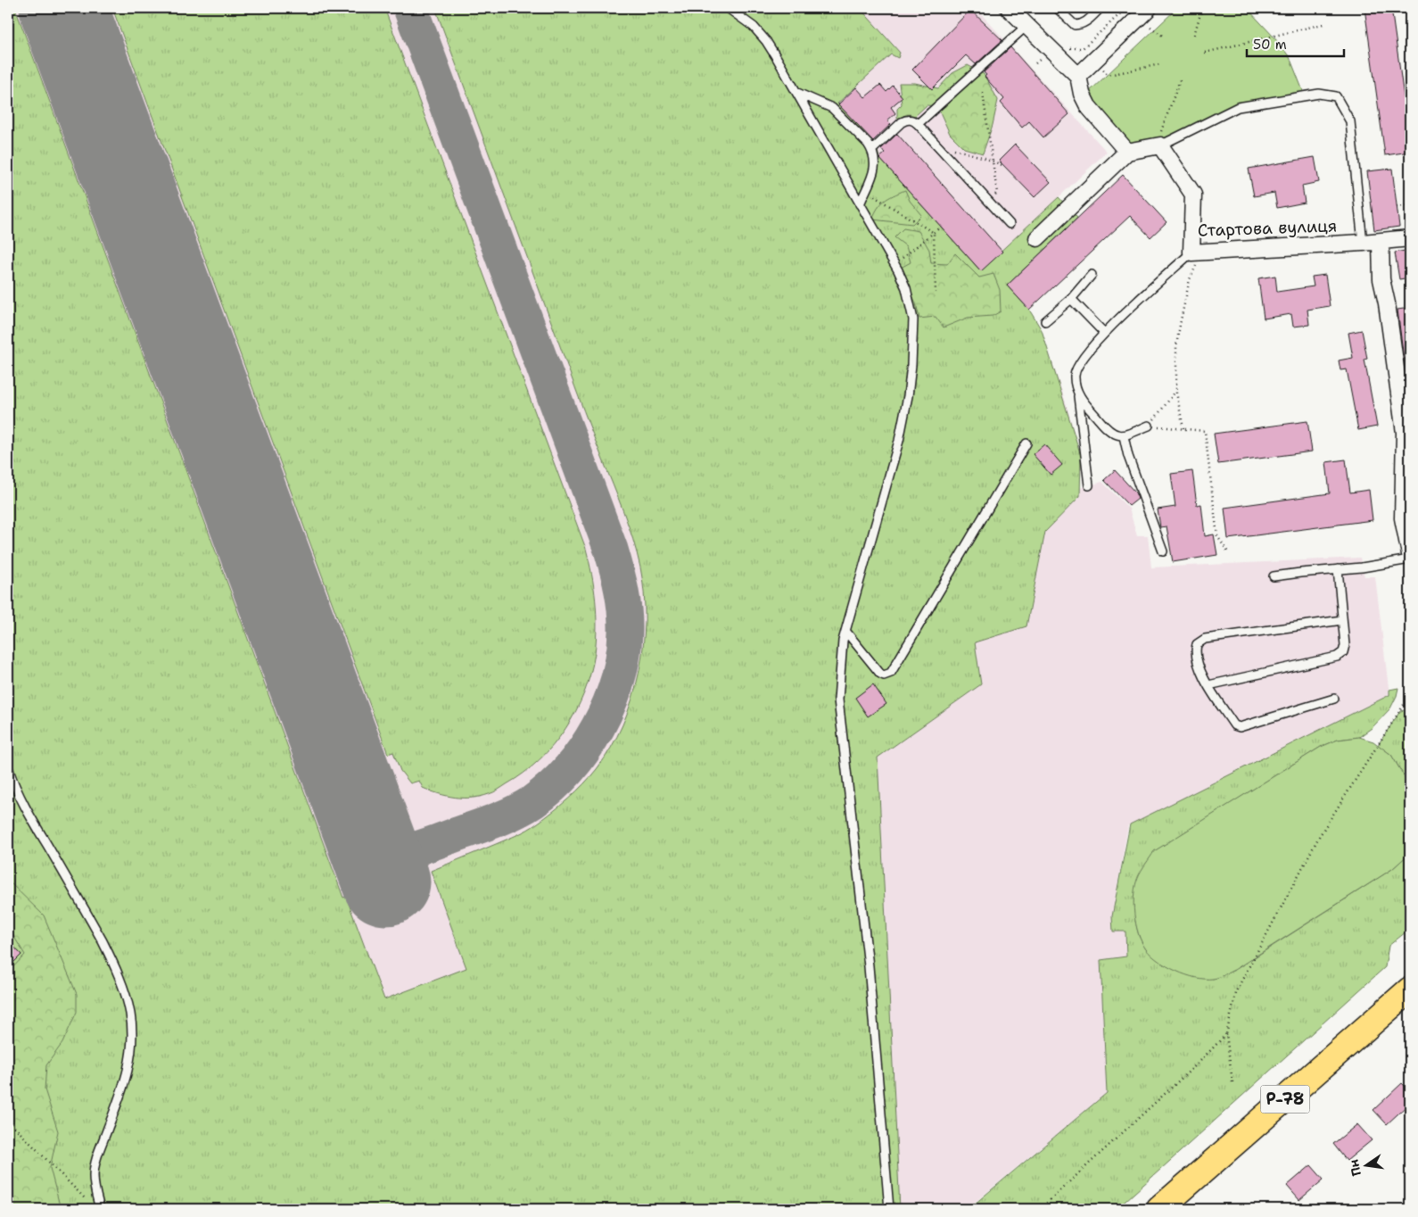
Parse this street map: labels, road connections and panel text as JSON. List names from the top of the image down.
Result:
{
  "streets": {
    "highway": ["Р-78"],
    "street": ["Стартова вулиця"]
  },
  "scale_bar": "50 m",
  "north": "left"
}
